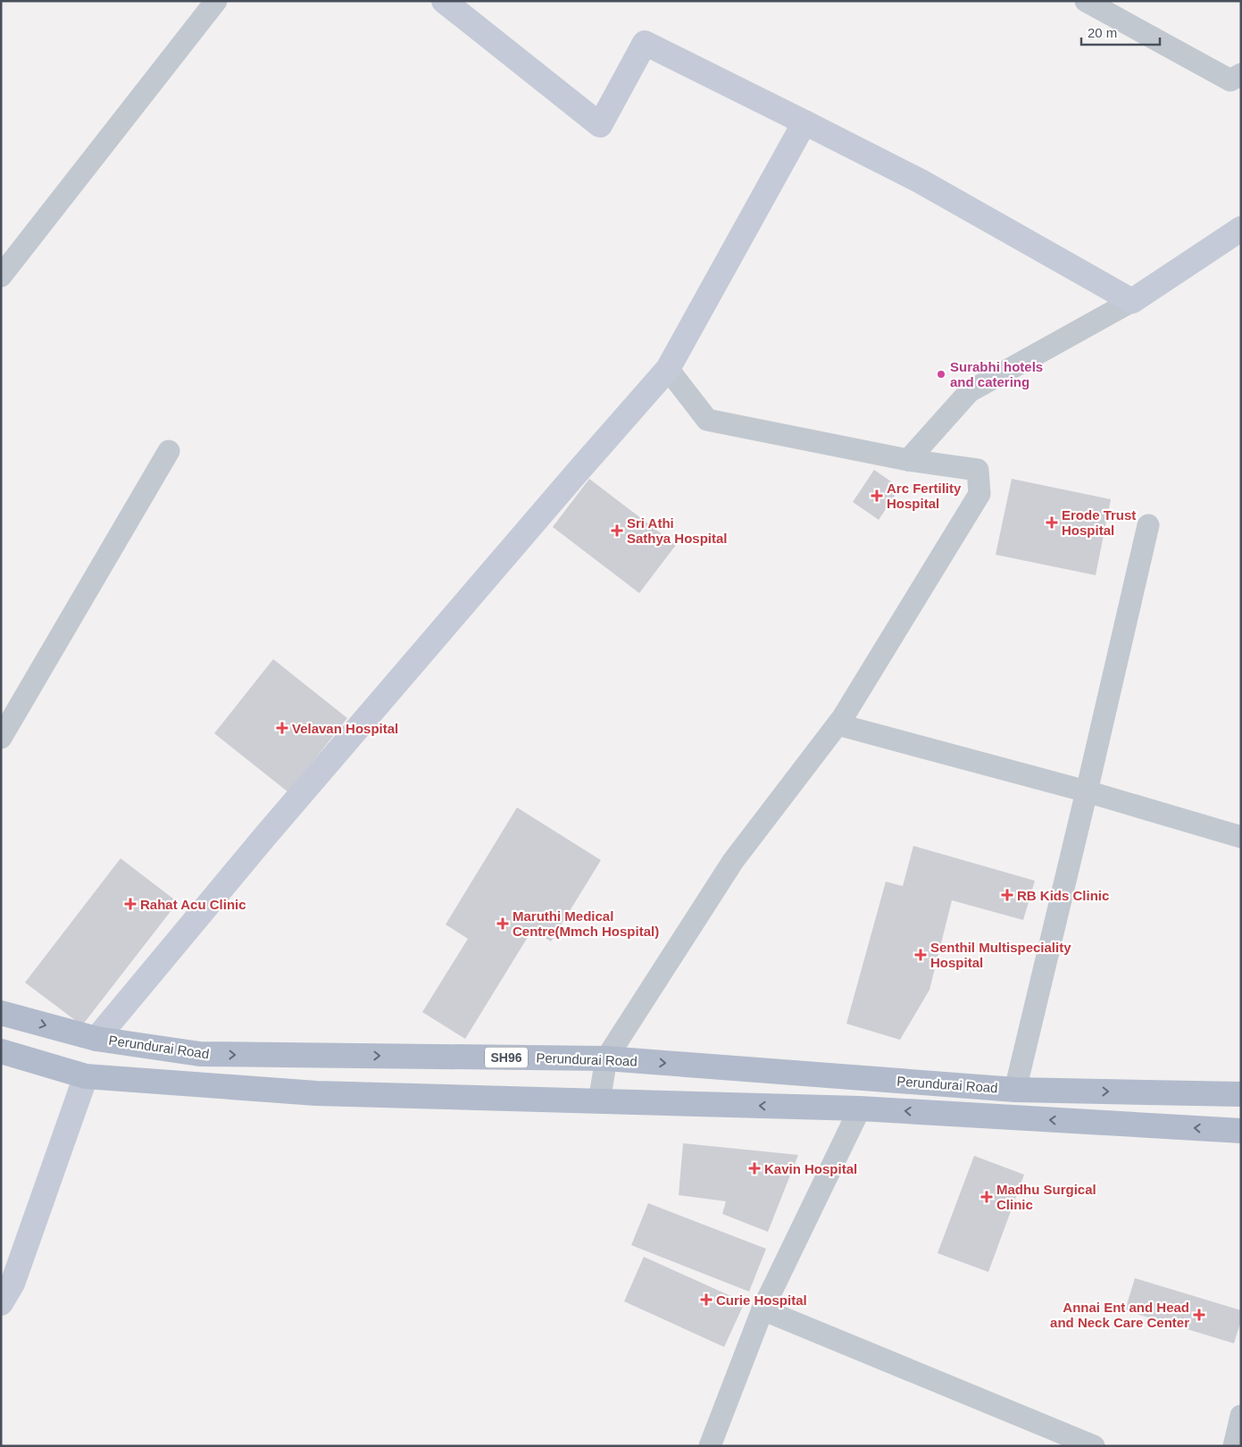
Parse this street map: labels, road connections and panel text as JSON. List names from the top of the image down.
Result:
{
  "streets": {
    "main road": ["Perundurai Road", "SH96"]
  },
  "places": {
    "other": ["Surabhi hotels and catering"],
    "health": [
      "Arc Fertility Hospital",
      "Erode Trust Hospital",
      "Sri Athi Sathya Hospital",
      "Velavan Hospital",
      "RB Kids Clinic",
      "Rahat Acu Clinic",
      "Maruthi Medical Centre(Mmch Hospital)",
      "Senthil Multispeciality Hospital",
      "Kavin Hospital",
      "Madhu Surgical Clinic",
      "Curie Hospital",
      "Annai Ent and Head and Neck Care Center"
    ]
  },
  "scale_bar": "20 m"
}
